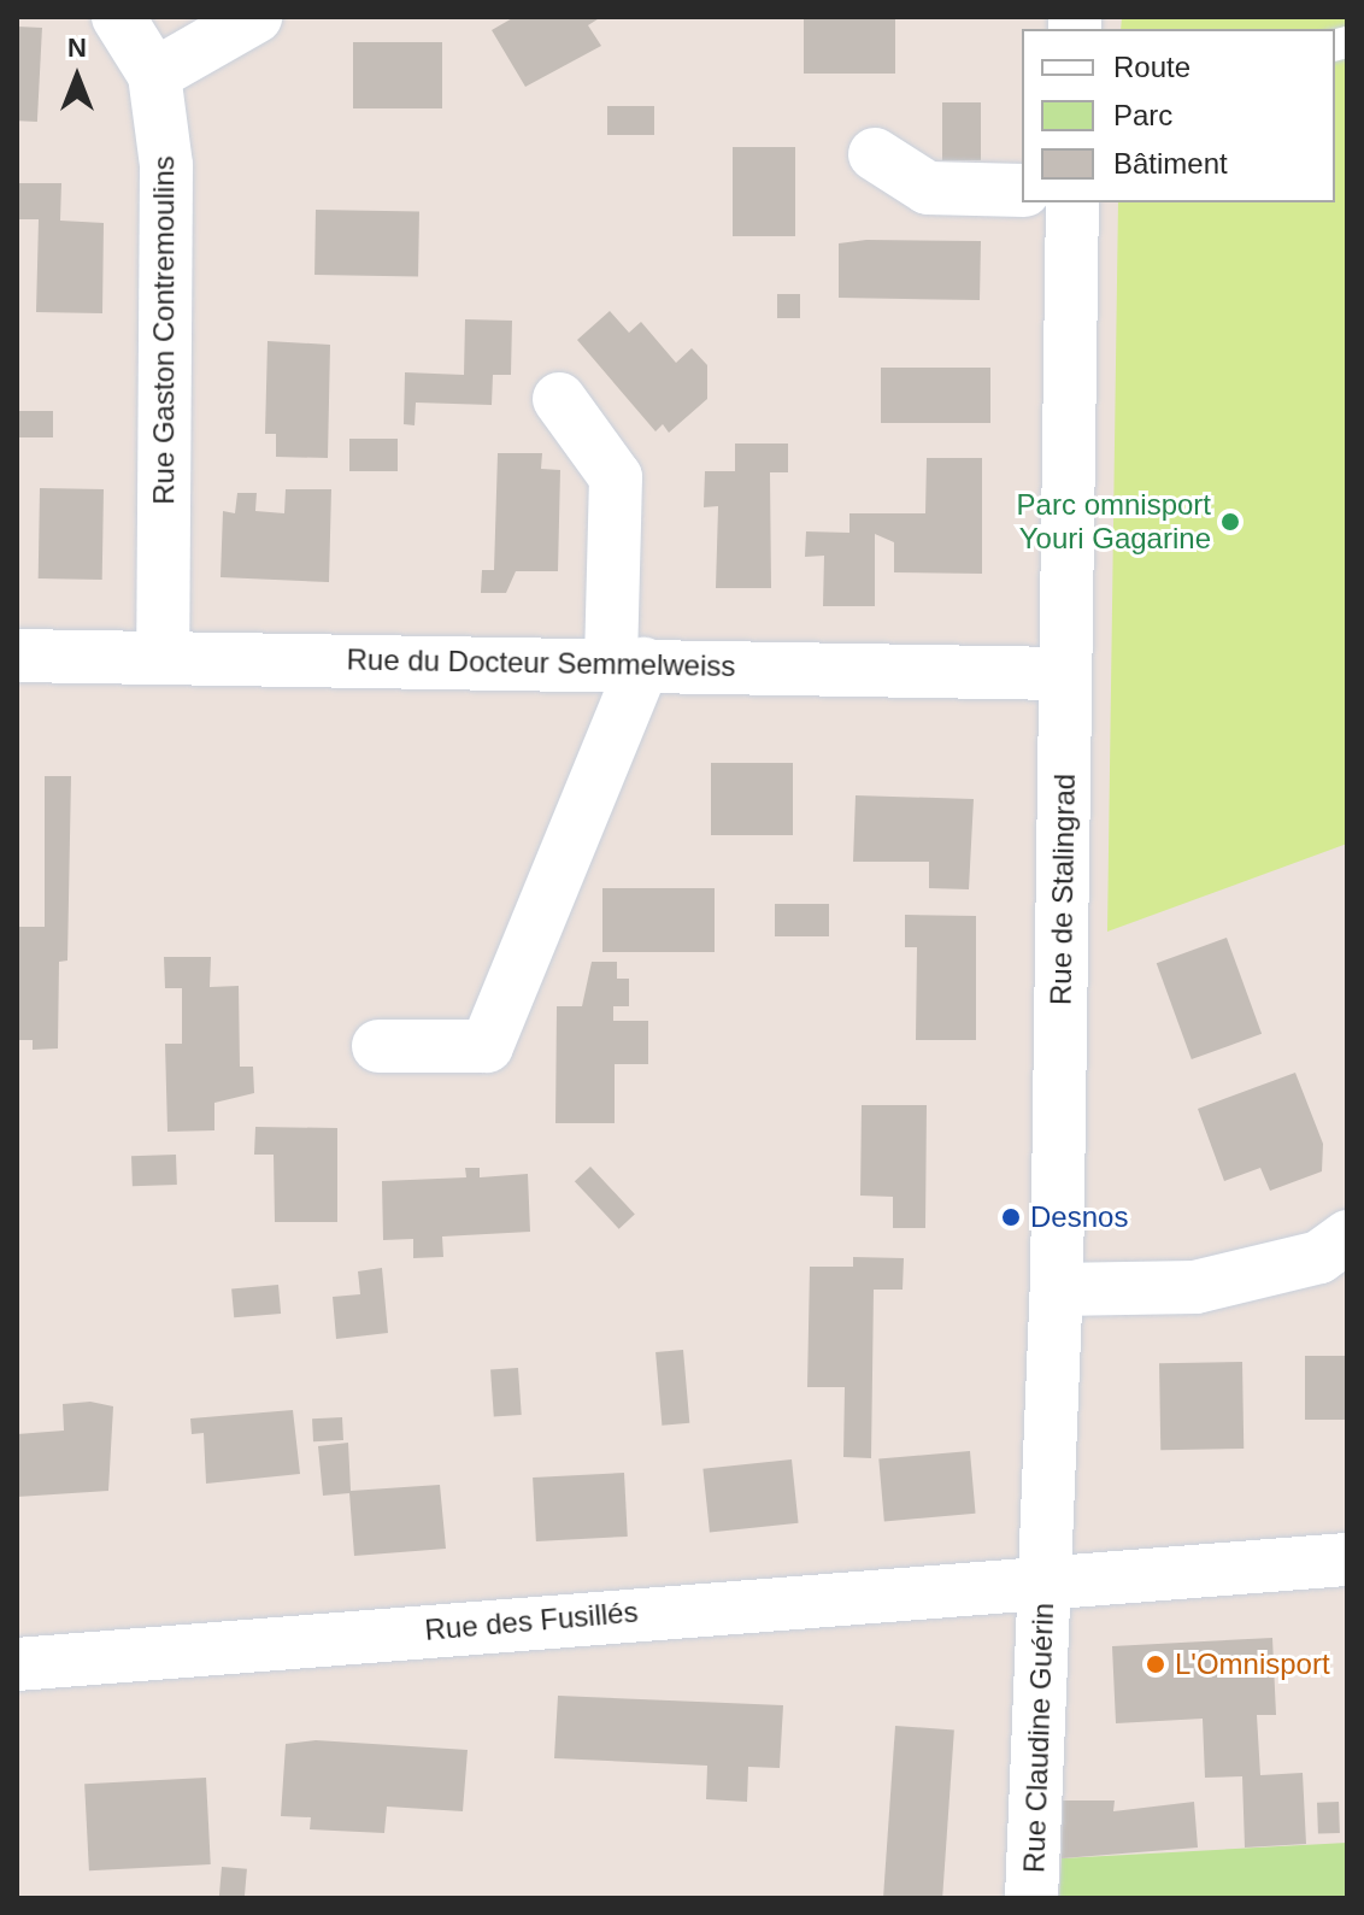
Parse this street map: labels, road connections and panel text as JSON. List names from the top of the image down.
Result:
{
  "streets": {
    "street": [
      "Rue Gaston Contremoulins",
      "Rue du Docteur Semmelweiss",
      "Rue de Stalingrad",
      "Rue des Fusillés",
      "Rue Claudine Guérin"
    ]
  },
  "crossings": [
    ["Rue Gaston Contremoulins", "Rue du Docteur Semmelweiss"],
    ["Rue du Docteur Semmelweiss", "Rue de Stalingrad"],
    ["Rue de Stalingrad", "Rue des Fusillés"],
    ["Rue de Stalingrad", "Rue Claudine Guérin"],
    ["Rue des Fusillés", "Rue Claudine Guérin"]
  ],
  "places": ["Parc omnisport Youri Gagarine", "Desnos", "L'Omnisport"],
  "legend": ["Route", "Parc", "Bâtiment"],
  "north": "top"
}
